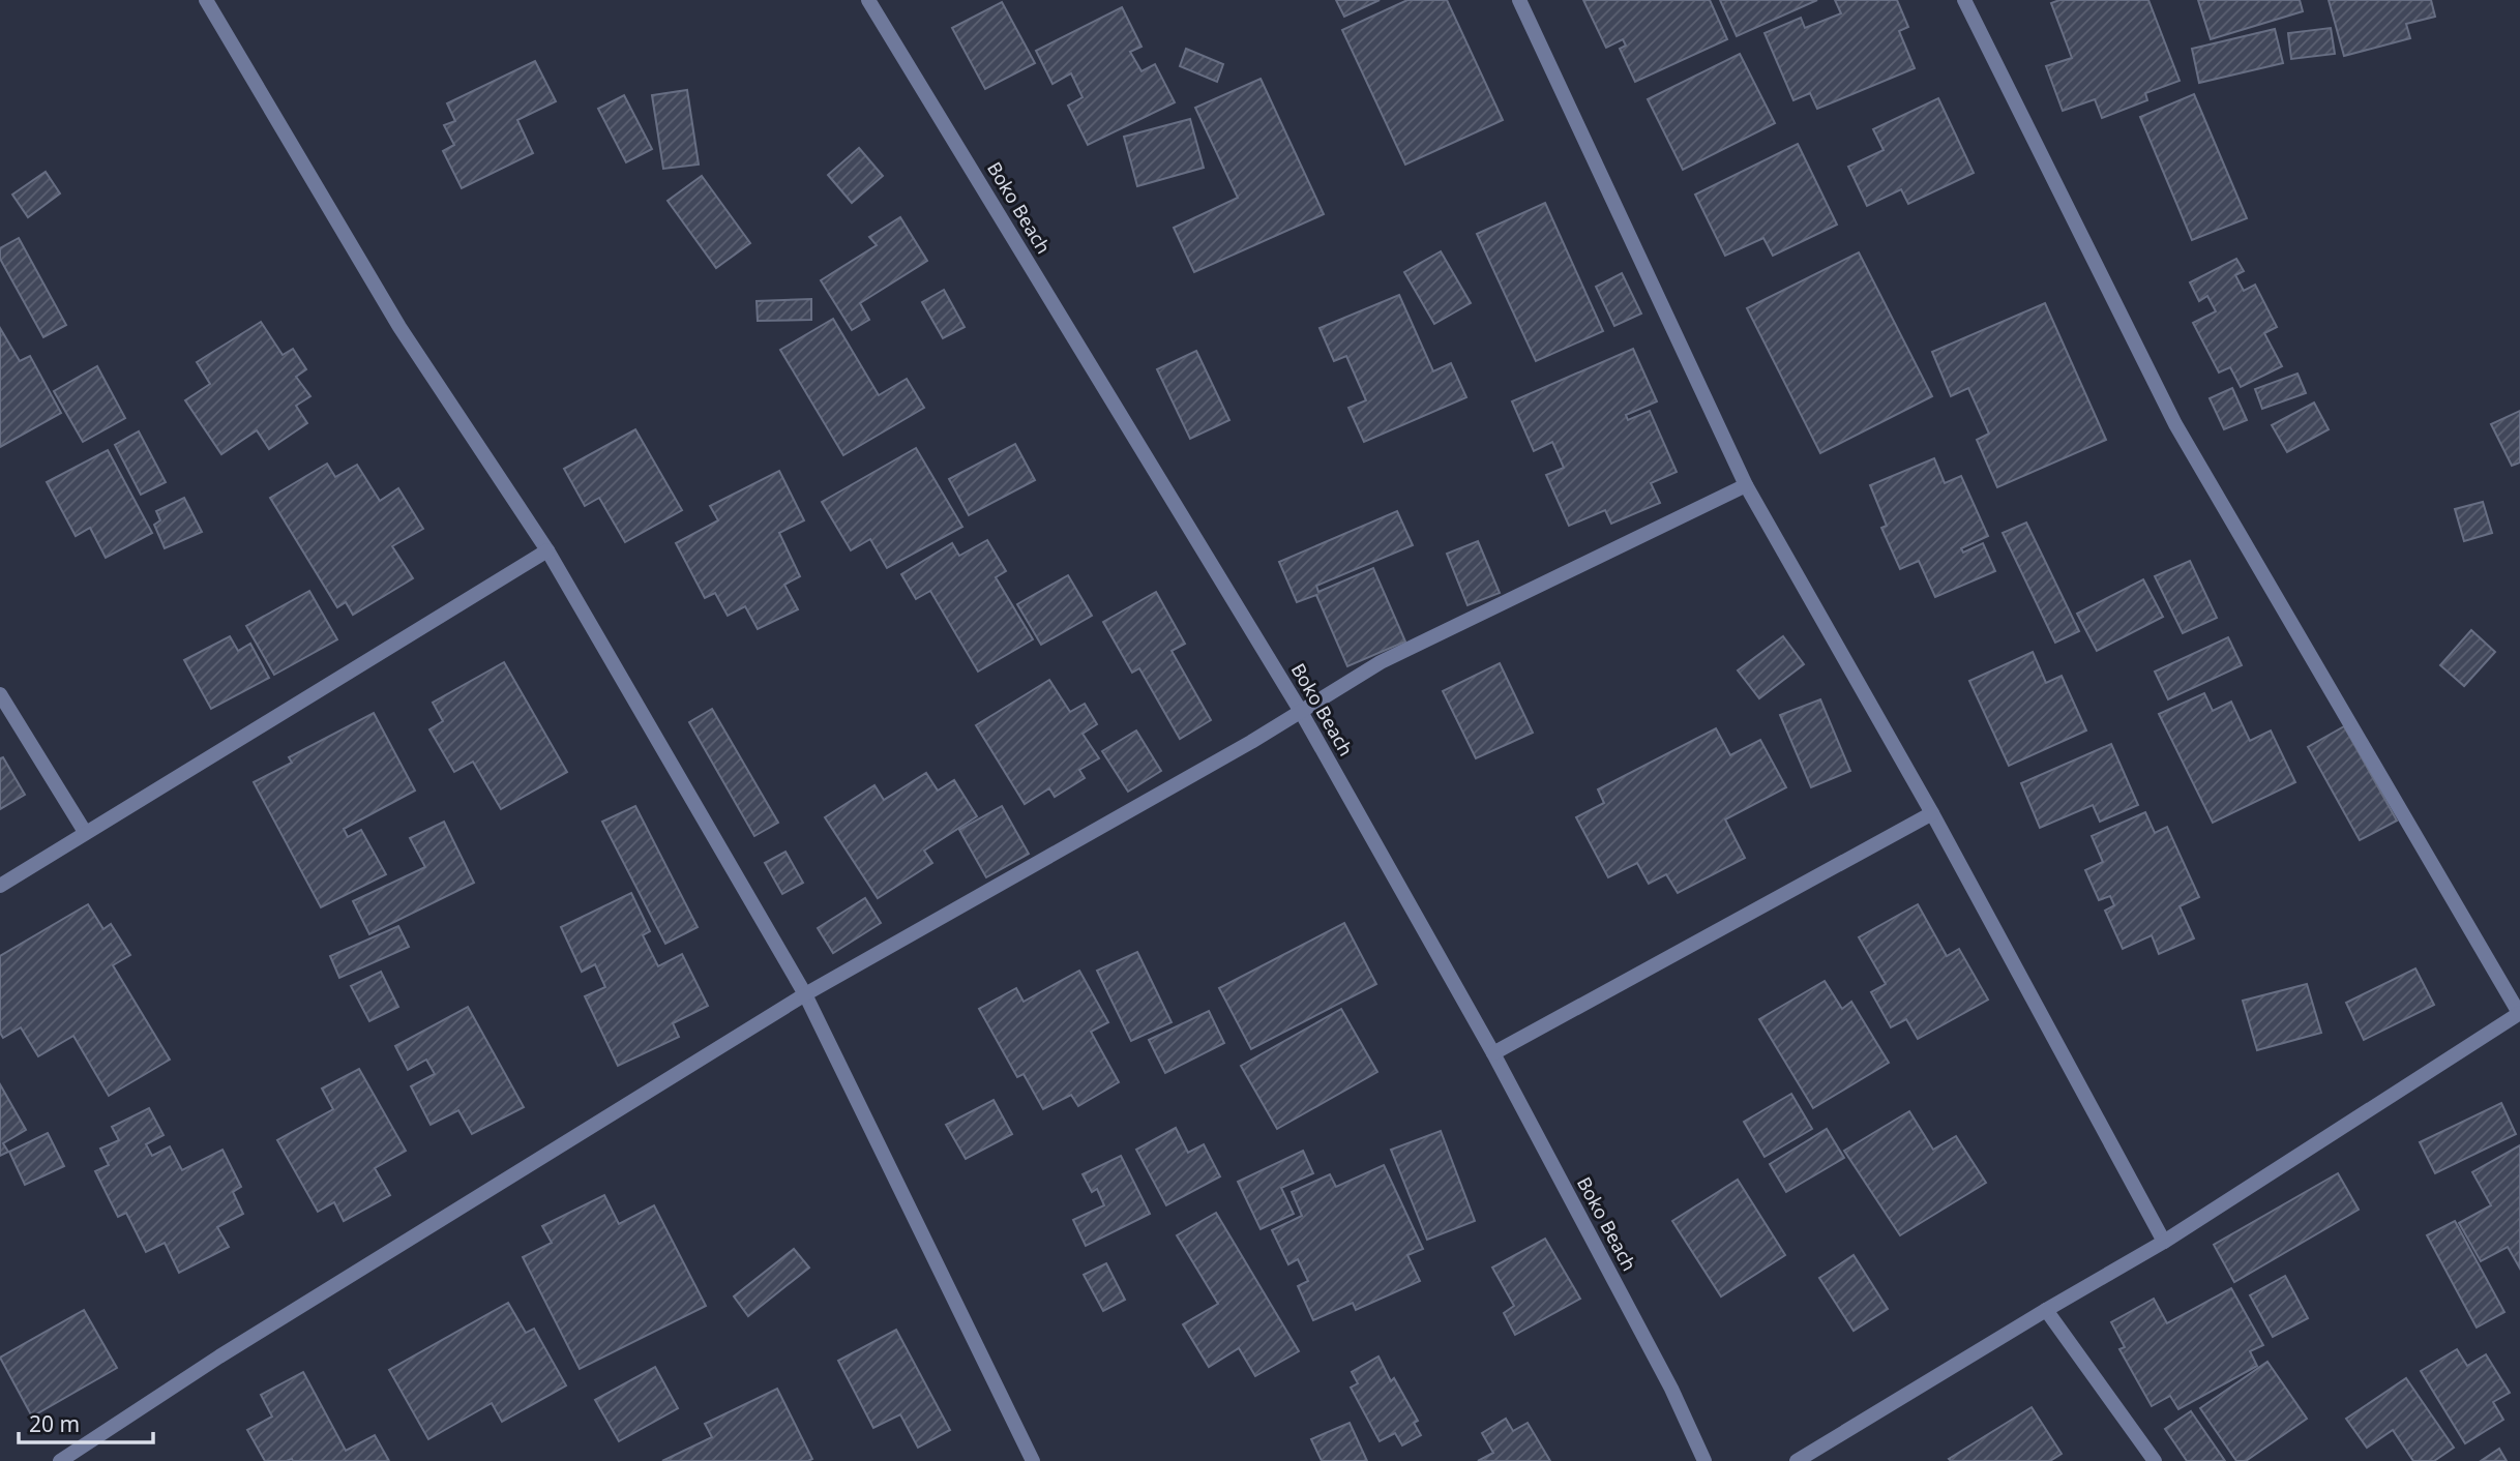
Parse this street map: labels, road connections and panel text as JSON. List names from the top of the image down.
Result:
{
  "streets": {
    "street": ["Boko Beach"]
  },
  "scale_bar": "20 m"
}
